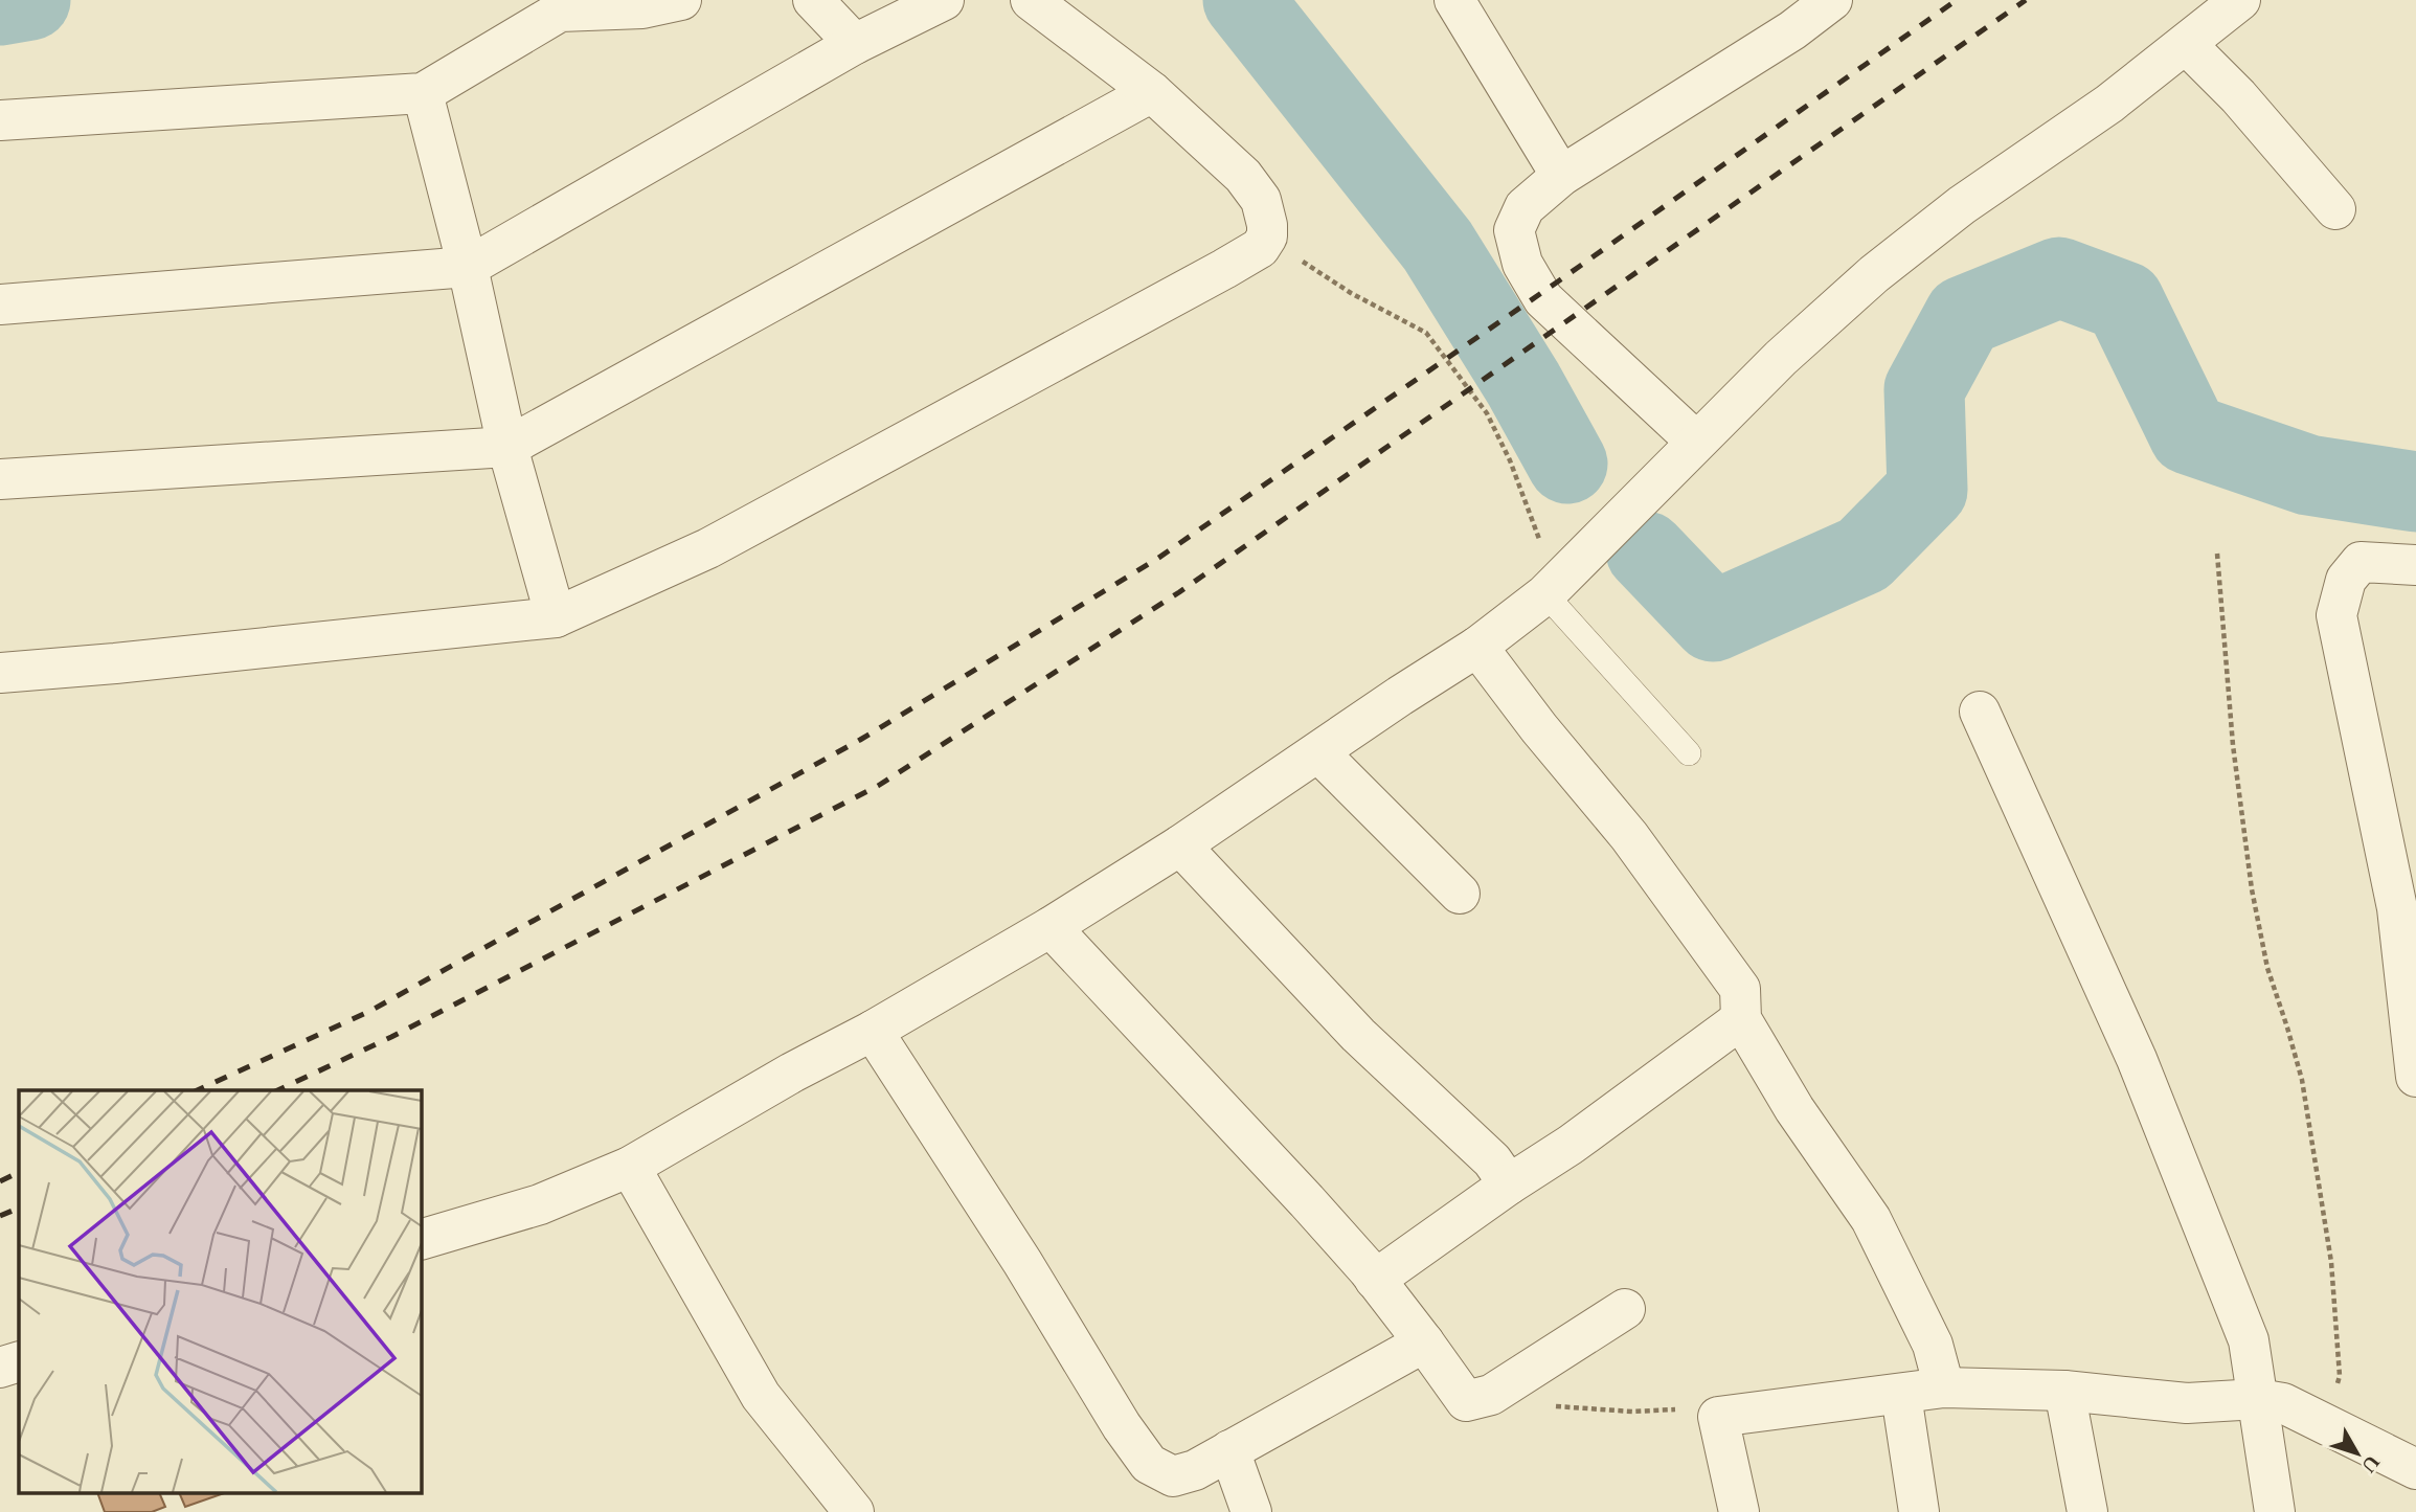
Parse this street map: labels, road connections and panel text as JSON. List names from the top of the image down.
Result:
{
  "north": "bottom right"
}
